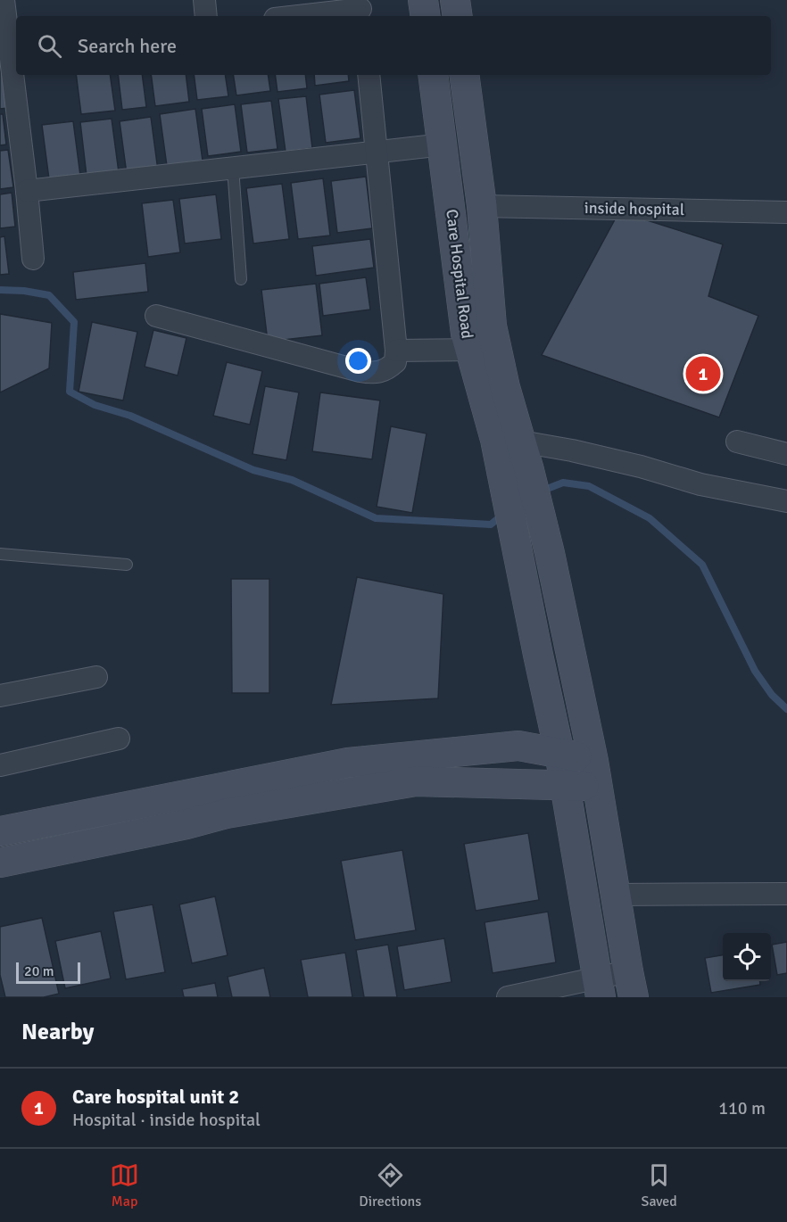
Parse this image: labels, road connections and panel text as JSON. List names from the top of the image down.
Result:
{
  "streets": {
    "street": ["inside hospital", "Care Hospital Road"]
  },
  "crossings": [
    ["inside hospital", "Care Hospital Road"]
  ],
  "scale_bar": "20 m",
  "page": {
    "search": "Search here",
    "pins": "1",
    "scale": "20 m",
    "heading": "Nearby",
    "list": [
      {
        "mark": "1",
        "name": "Care hospital unit 2",
        "note": "Hospital · inside hospital",
        "value": "110 m"
      }
    ],
    "nav": ["Map", "Directions", "Saved"]
  }
}
